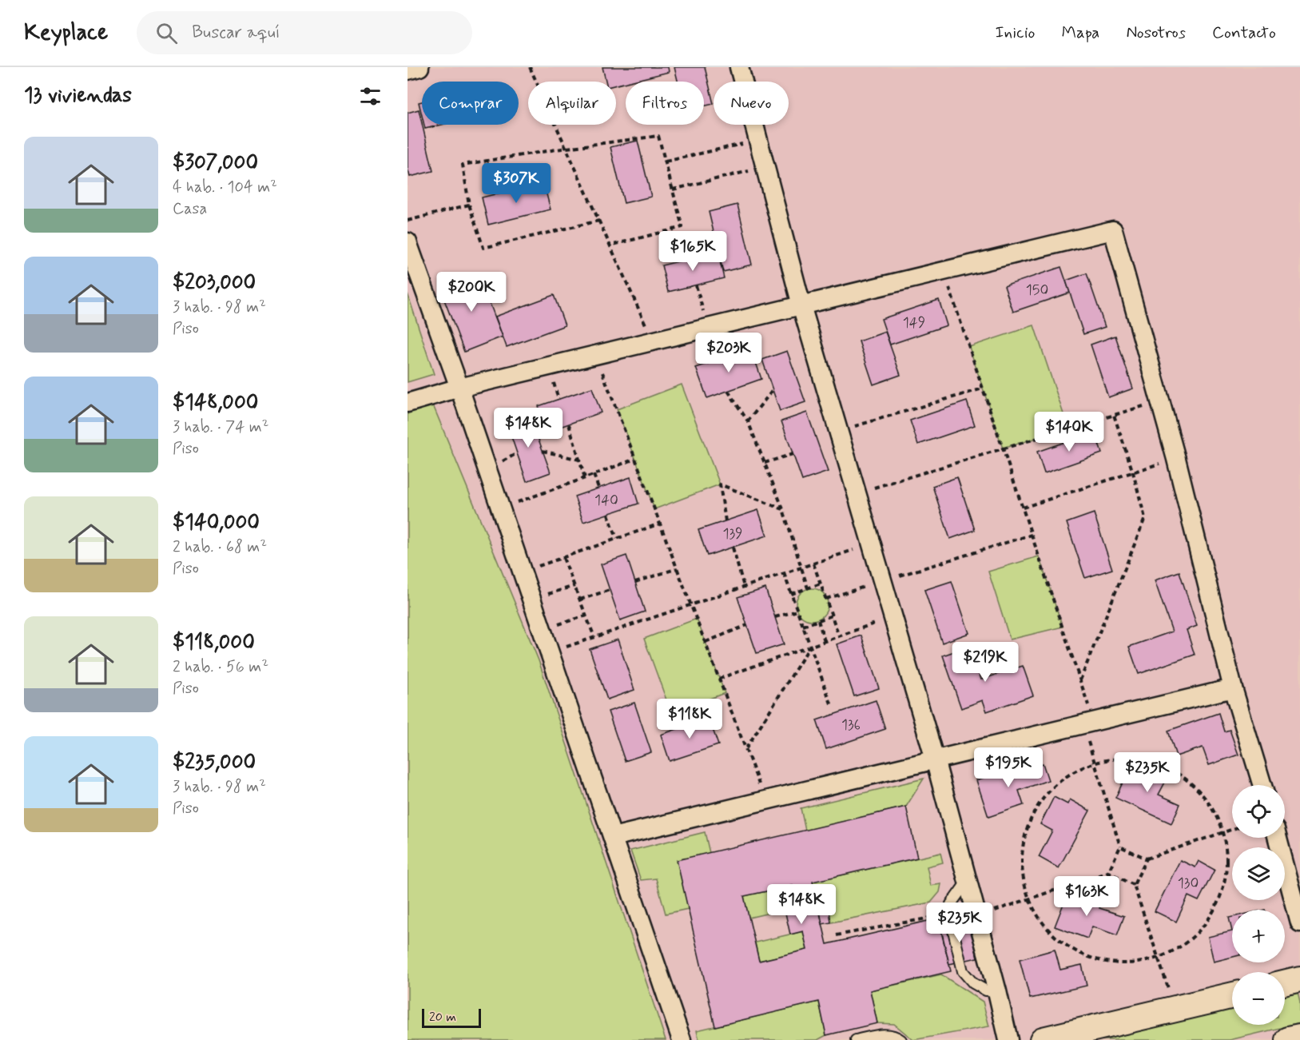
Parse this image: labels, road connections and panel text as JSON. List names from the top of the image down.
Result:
{
  "house_numbers": [
    "150",
    "149",
    "140",
    "139",
    "136",
    "130"
  ],
  "scale_bar": "20 m",
  "page": {
    "header": "Keyplace",
    "search": "Buscar aquí",
    "nav": [
      "Inicio",
      "Mapa",
      "Nosotros",
      "Contacto"
    ],
    "heading": "13 viviendas",
    "chip": [
      "Comprar",
      "Alquilar",
      "Filtros",
      "Nuevo"
    ],
    "list": [
      {
        "name": "$307,000",
        "note": "4 hab. · 104 m² · Casa"
      },
      {
        "name": "$203,000",
        "note": "3 hab. · 98 m² · Piso"
      },
      {
        "name": "$148,000",
        "note": "3 hab. · 74 m² · Piso"
      },
      {
        "name": "$140,000",
        "note": "2 hab. · 68 m² · Piso"
      },
      {
        "name": "$118,000",
        "note": "2 hab. · 56 m² · Piso"
      },
      {
        "name": "$235,000",
        "note": "3 hab. · 98 m² · Piso"
      }
    ],
    "price": [
      "$307K",
      "$165K",
      "$200K",
      "$203K",
      "$148K",
      "$140K",
      "$219K",
      "$118K",
      "$195K",
      "$235K",
      "$163K",
      "$148K",
      "$235K"
    ],
    "map_buttons": ["+", "−"],
    "scale": "20 m"
  }
}
